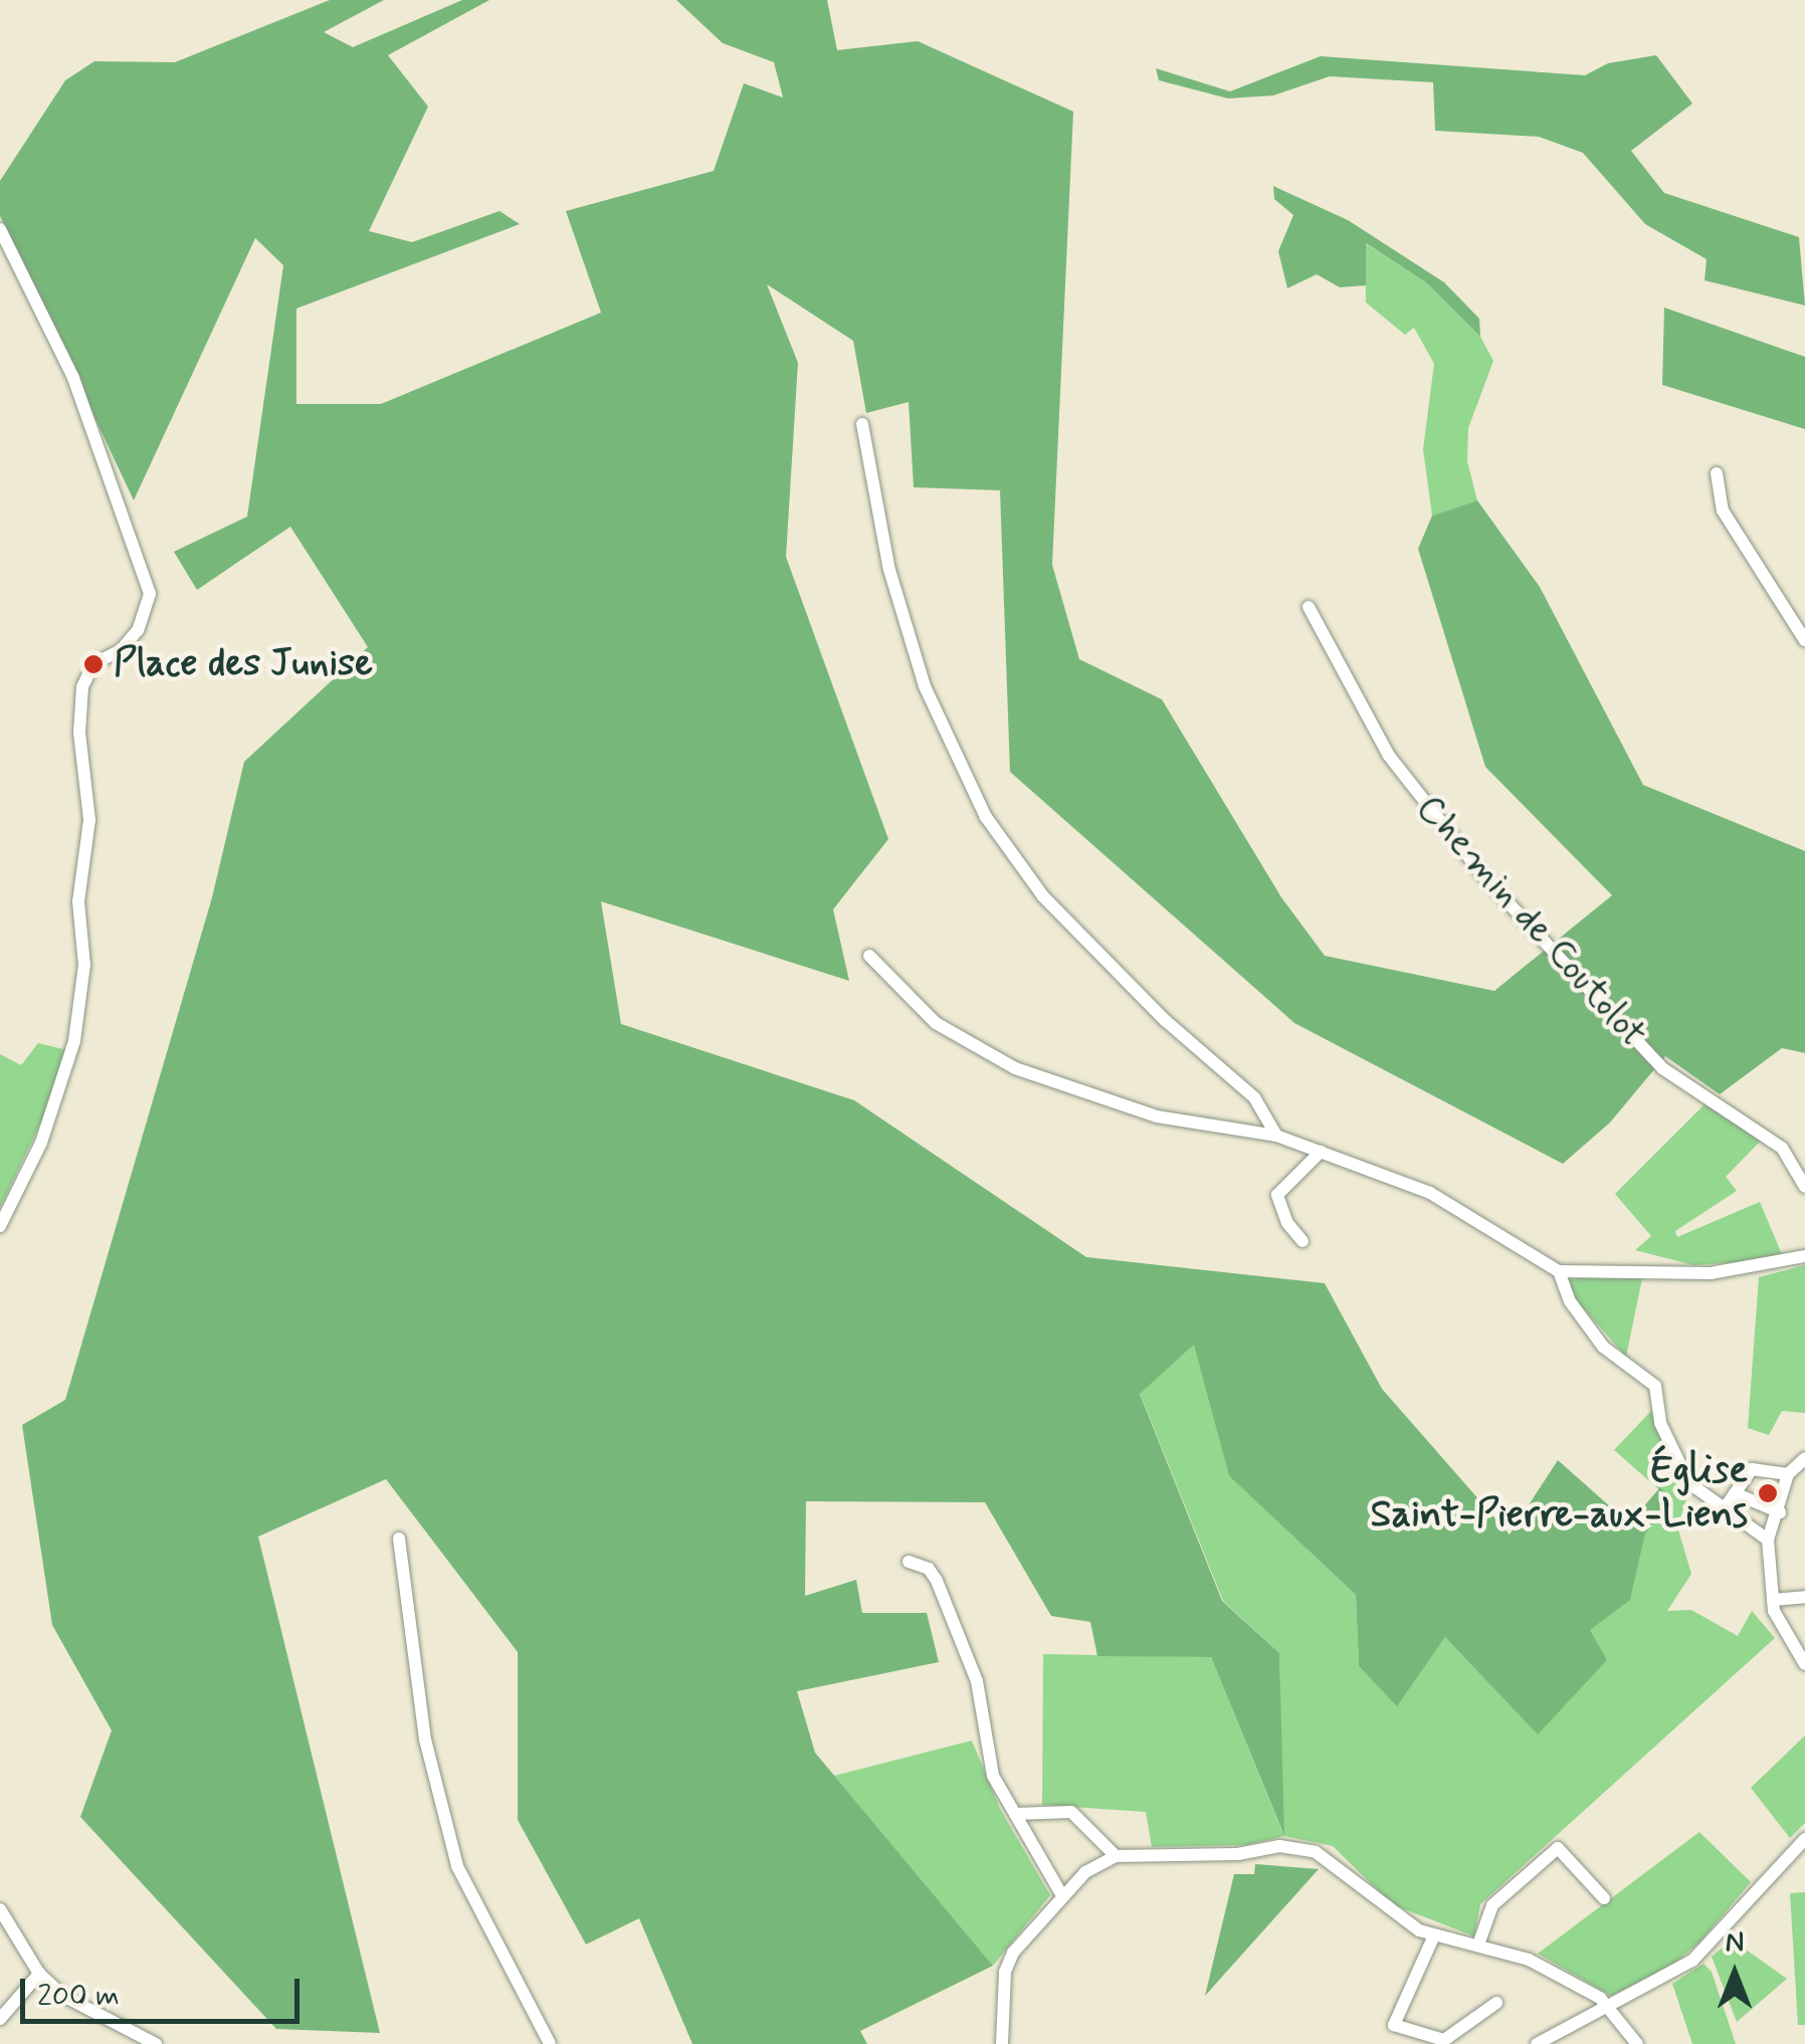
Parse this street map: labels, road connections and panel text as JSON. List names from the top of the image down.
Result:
{
  "streets": {
    "street": ["Chemin de Coutolot"]
  },
  "places": ["Place des Junise", "Église Saint-Pierre-aux-Liens"],
  "scale_bar": "200 m",
  "north": "top"
}
